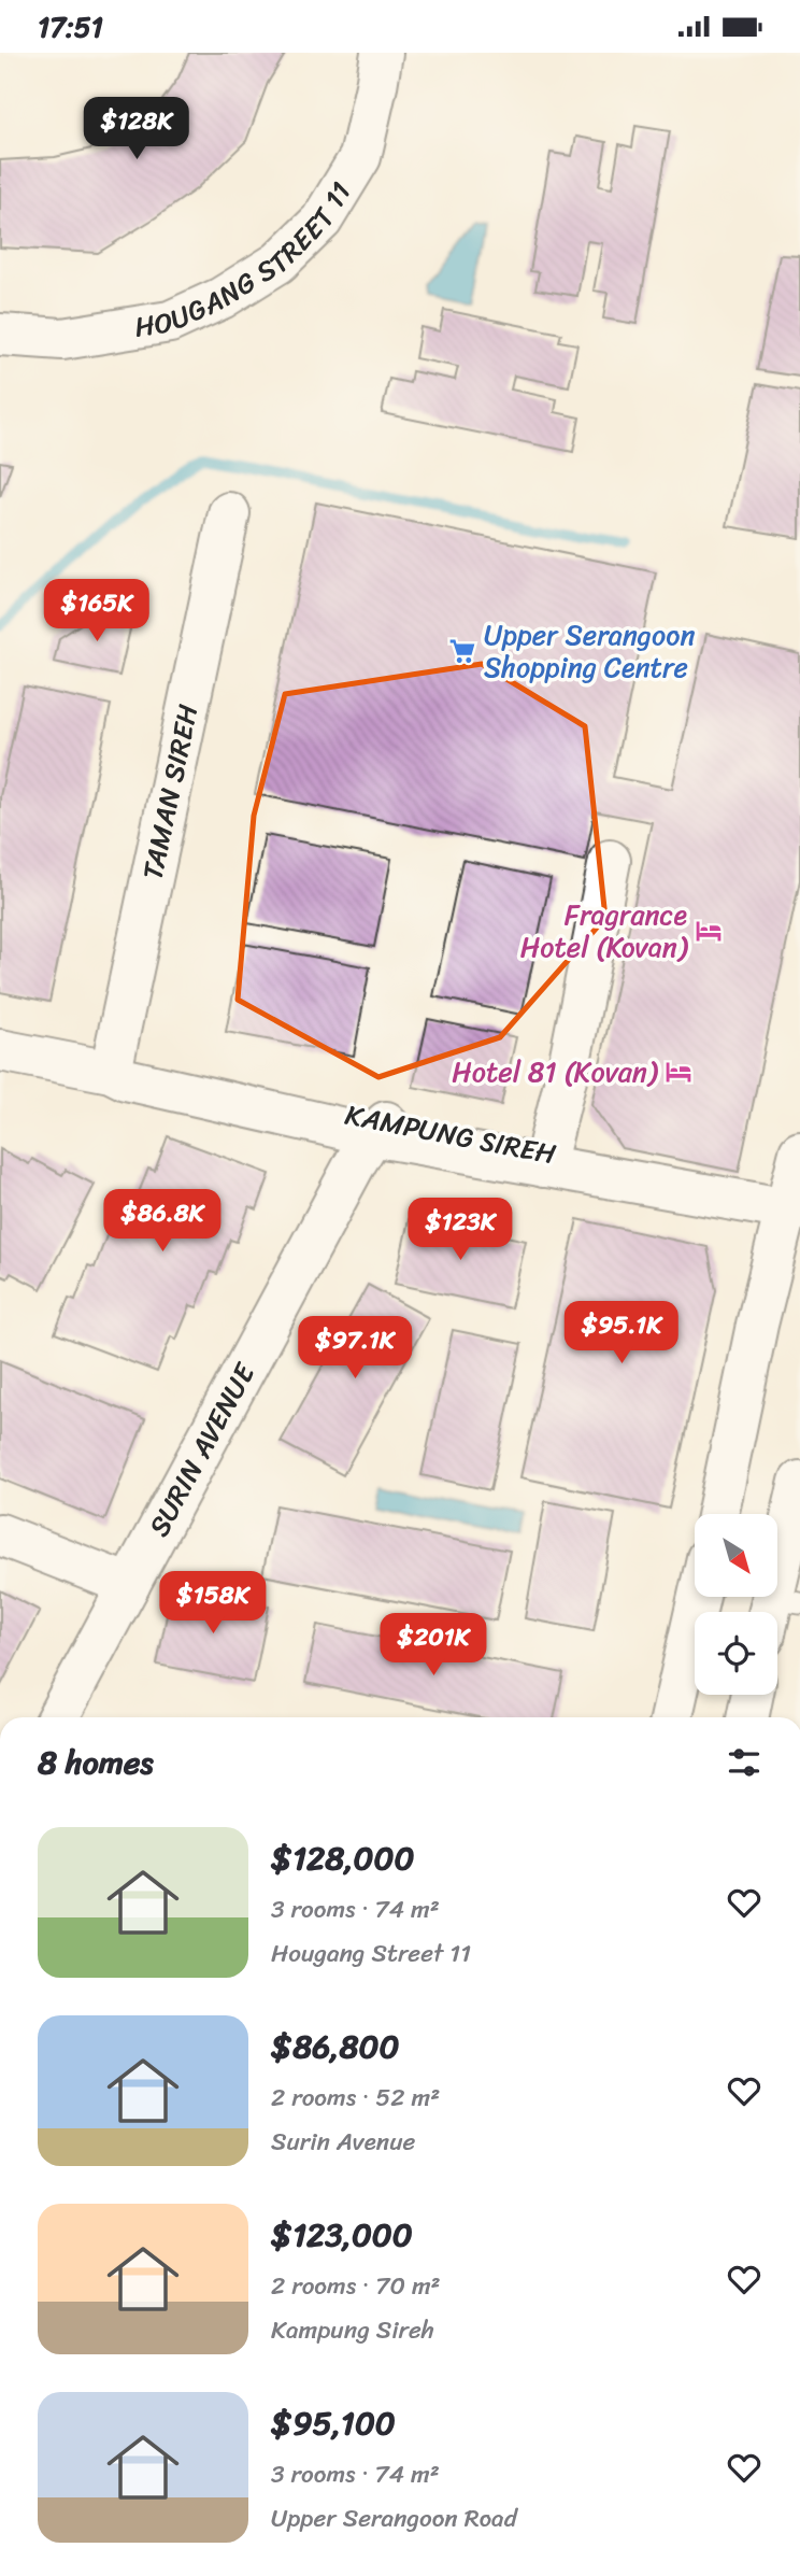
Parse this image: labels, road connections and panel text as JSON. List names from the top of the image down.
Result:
{
  "streets": {
    "street": [
      "HOUGANG STREET 11",
      "TAMAN SIREH",
      "KAMPUNG SIREH",
      "SURIN AVENUE"
    ]
  },
  "crossings": [
    ["TAMAN SIREH", "KAMPUNG SIREH"],
    ["KAMPUNG SIREH", "SURIN AVENUE"]
  ],
  "places": {
    "supermarket": ["Upper Serangoon Shopping Centre"],
    "hotel": ["Fragrance Hotel (Kovan)", "Hotel 81 (Kovan)"]
  },
  "north": "bottom right",
  "page": {
    "status": "17:51",
    "price": [
      "$128K",
      "$165K",
      "$86.8K",
      "$123K",
      "$95.1K",
      "$97.1K",
      "$158K",
      "$201K"
    ],
    "heading": "8 homes",
    "list": [
      {
        "name": "$128,000",
        "note": "3 rooms · 74 m² · Hougang Street 11"
      },
      {
        "name": "$86,800",
        "note": "2 rooms · 52 m² · Surin Avenue"
      },
      {
        "name": "$123,000",
        "note": "2 rooms · 70 m² · Kampung Sireh"
      },
      {
        "name": "$95,100",
        "note": "3 rooms · 74 m² · Upper Serangoon Road"
      }
    ]
  }
}
